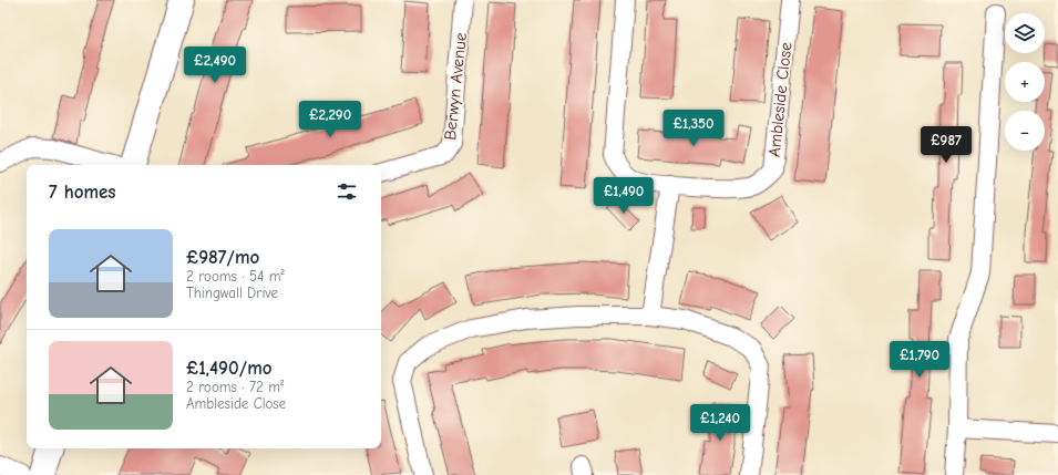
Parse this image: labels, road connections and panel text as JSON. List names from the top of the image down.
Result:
{
  "streets": {
    "street": ["Berwyn Avenue", "Ambleside Close"]
  },
  "page": {
    "map_buttons": ["+", "−"],
    "price": [
      "£2,490",
      "£2,290",
      "£1,350",
      "£987",
      "£1,490",
      "£1,790",
      "£1,240"
    ],
    "heading": "7 homes",
    "list": [
      {
        "name": "£987/mo",
        "note": "2 rooms · 54 m² · Thingwall Drive"
      },
      {
        "name": "£1,490/mo",
        "note": "2 rooms · 72 m² · Ambleside Close"
      }
    ]
  }
}
